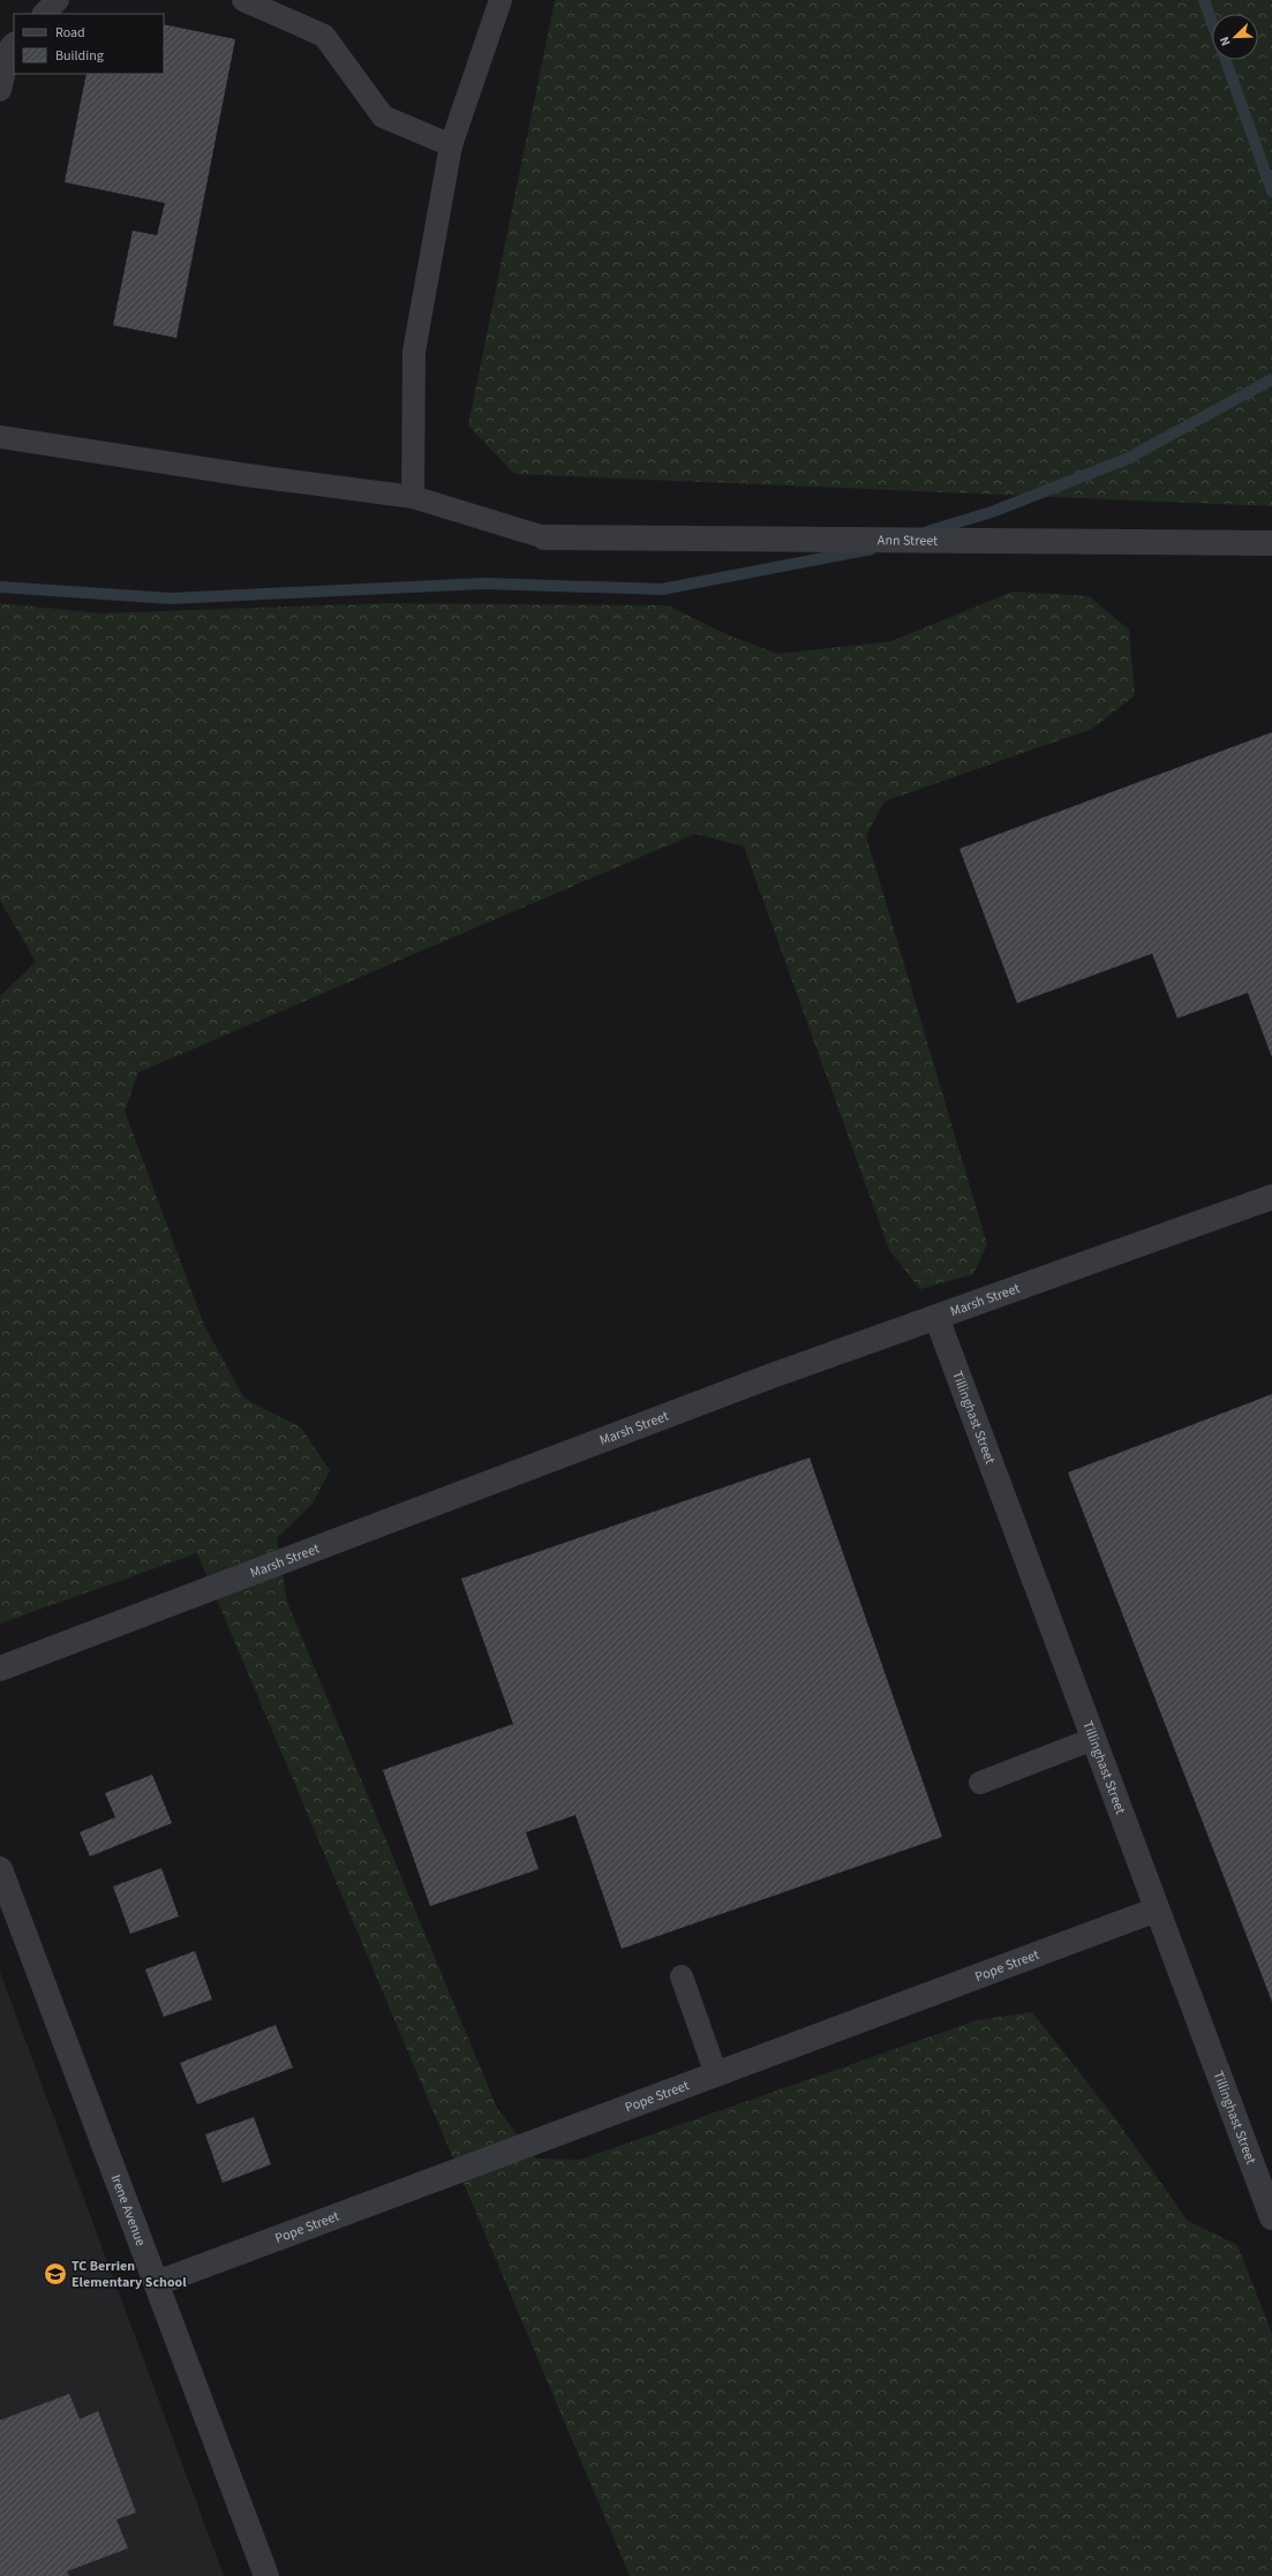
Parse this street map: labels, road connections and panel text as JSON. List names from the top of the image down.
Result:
{
  "streets": {
    "street": [
      "Ann Street",
      "Marsh Street",
      "Tillinghast Street",
      "Pope Street",
      "Irene Avenue"
    ]
  },
  "crossings": [
    ["Marsh Street", "Tillinghast Street"],
    ["Tillinghast Street", "Pope Street"],
    ["Pope Street", "Irene Avenue"]
  ],
  "places": {
    "school or university": ["TC Berrien Elementary School"]
  },
  "legend": ["Road", "Building"],
  "north": "bottom left"
}
